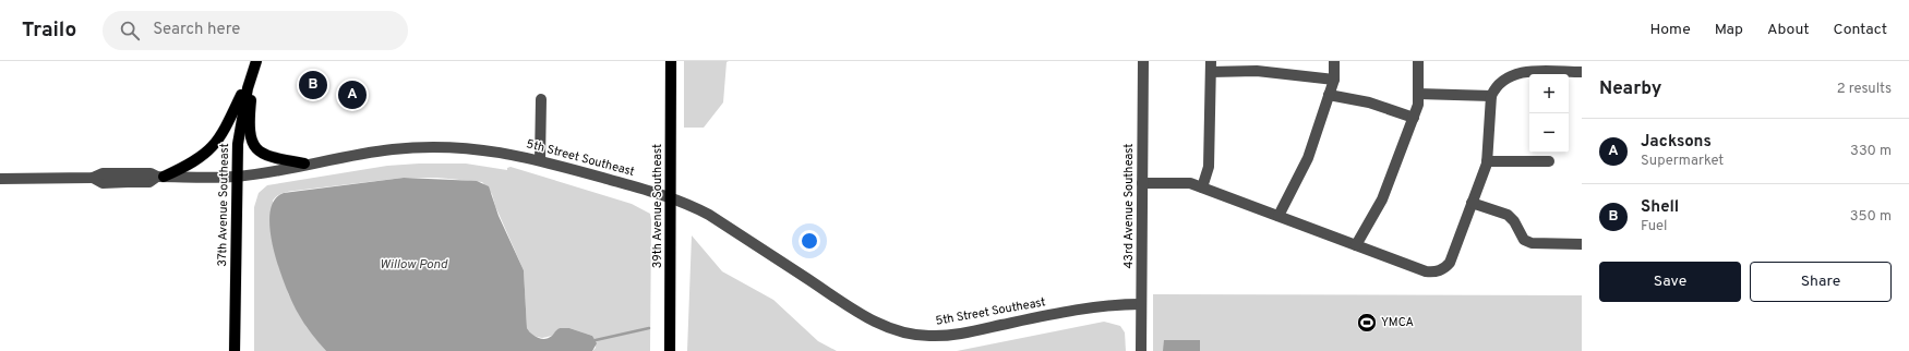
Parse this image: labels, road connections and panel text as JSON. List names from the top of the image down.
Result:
{
  "streets": {
    "main road": ["37th Avenue Southeast", "39th Avenue Southeast"],
    "street": ["5th Street Southeast", "43rd Avenue Southeast"]
  },
  "crossings": [
    ["5th Street Southeast", "37th Avenue Southeast"],
    ["5th Street Southeast", "39th Avenue Southeast"],
    ["5th Street Southeast", "43rd Avenue Southeast"]
  ],
  "water": ["Willow Pond"],
  "places": {
    "sports": ["YMCA"]
  },
  "page": {
    "header": "Trailo",
    "search": "Search here",
    "nav": [
      "Home",
      "Map",
      "About",
      "Contact"
    ],
    "heading": ["Nearby", "2 results"],
    "pins": ["B", "A"],
    "map_buttons": ["+", "−"],
    "list": [
      {
        "mark": "A",
        "name": "Jacksons",
        "note": "Supermarket",
        "value": "330 m"
      },
      {
        "mark": "B",
        "name": "Shell",
        "note": "Fuel",
        "value": "350 m"
      }
    ],
    "buttons": ["Save", "Share"]
  }
}
